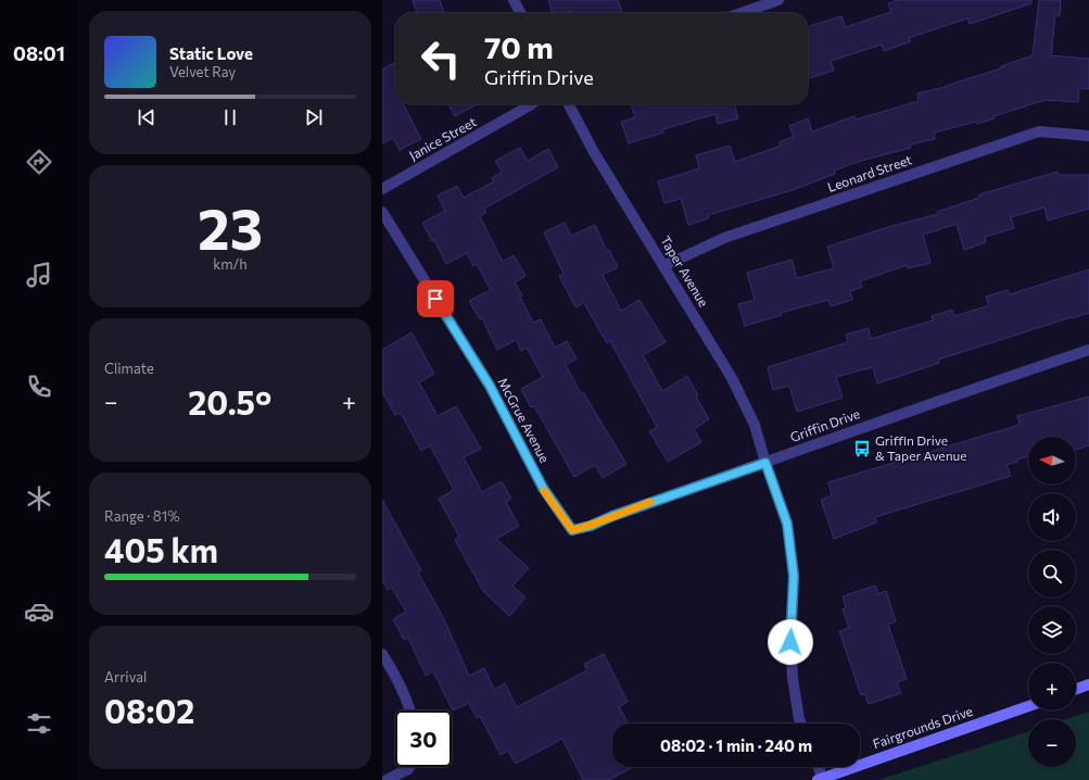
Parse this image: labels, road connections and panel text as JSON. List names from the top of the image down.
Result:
{
  "streets": {
    "main road": ["Fairgrounds Drive"],
    "street": [
      "Janice Street",
      "Leonard Street",
      "Taper Avenue",
      "McGrue Avenue",
      "Griffin Drive"
    ]
  },
  "crossings": [
    ["Leonard Street", "Taper Avenue"],
    ["Taper Avenue", "Griffin Drive"],
    ["McGrue Avenue", "Griffin Drive"]
  ],
  "places": {
    "bus stop": ["Griffin Drive & Taper Avenue"]
  },
  "north": "left",
  "page": {
    "tabs": "08:01",
    "turn": ["70 m", "Griffin Drive"],
    "song": ["Static Love", "Velvet Ray"],
    "tile": [
      ["23", "km/h"],
      "Climate",
      ["Range · 81%", "405 km"],
      ["Arrival", "08:02"]
    ],
    "heat": ["−", "20.5°", "+"],
    "map_buttons": ["+", "−"],
    "limit": "30",
    "trip": "08:02 · 1 min · 240 m"
  }
}
